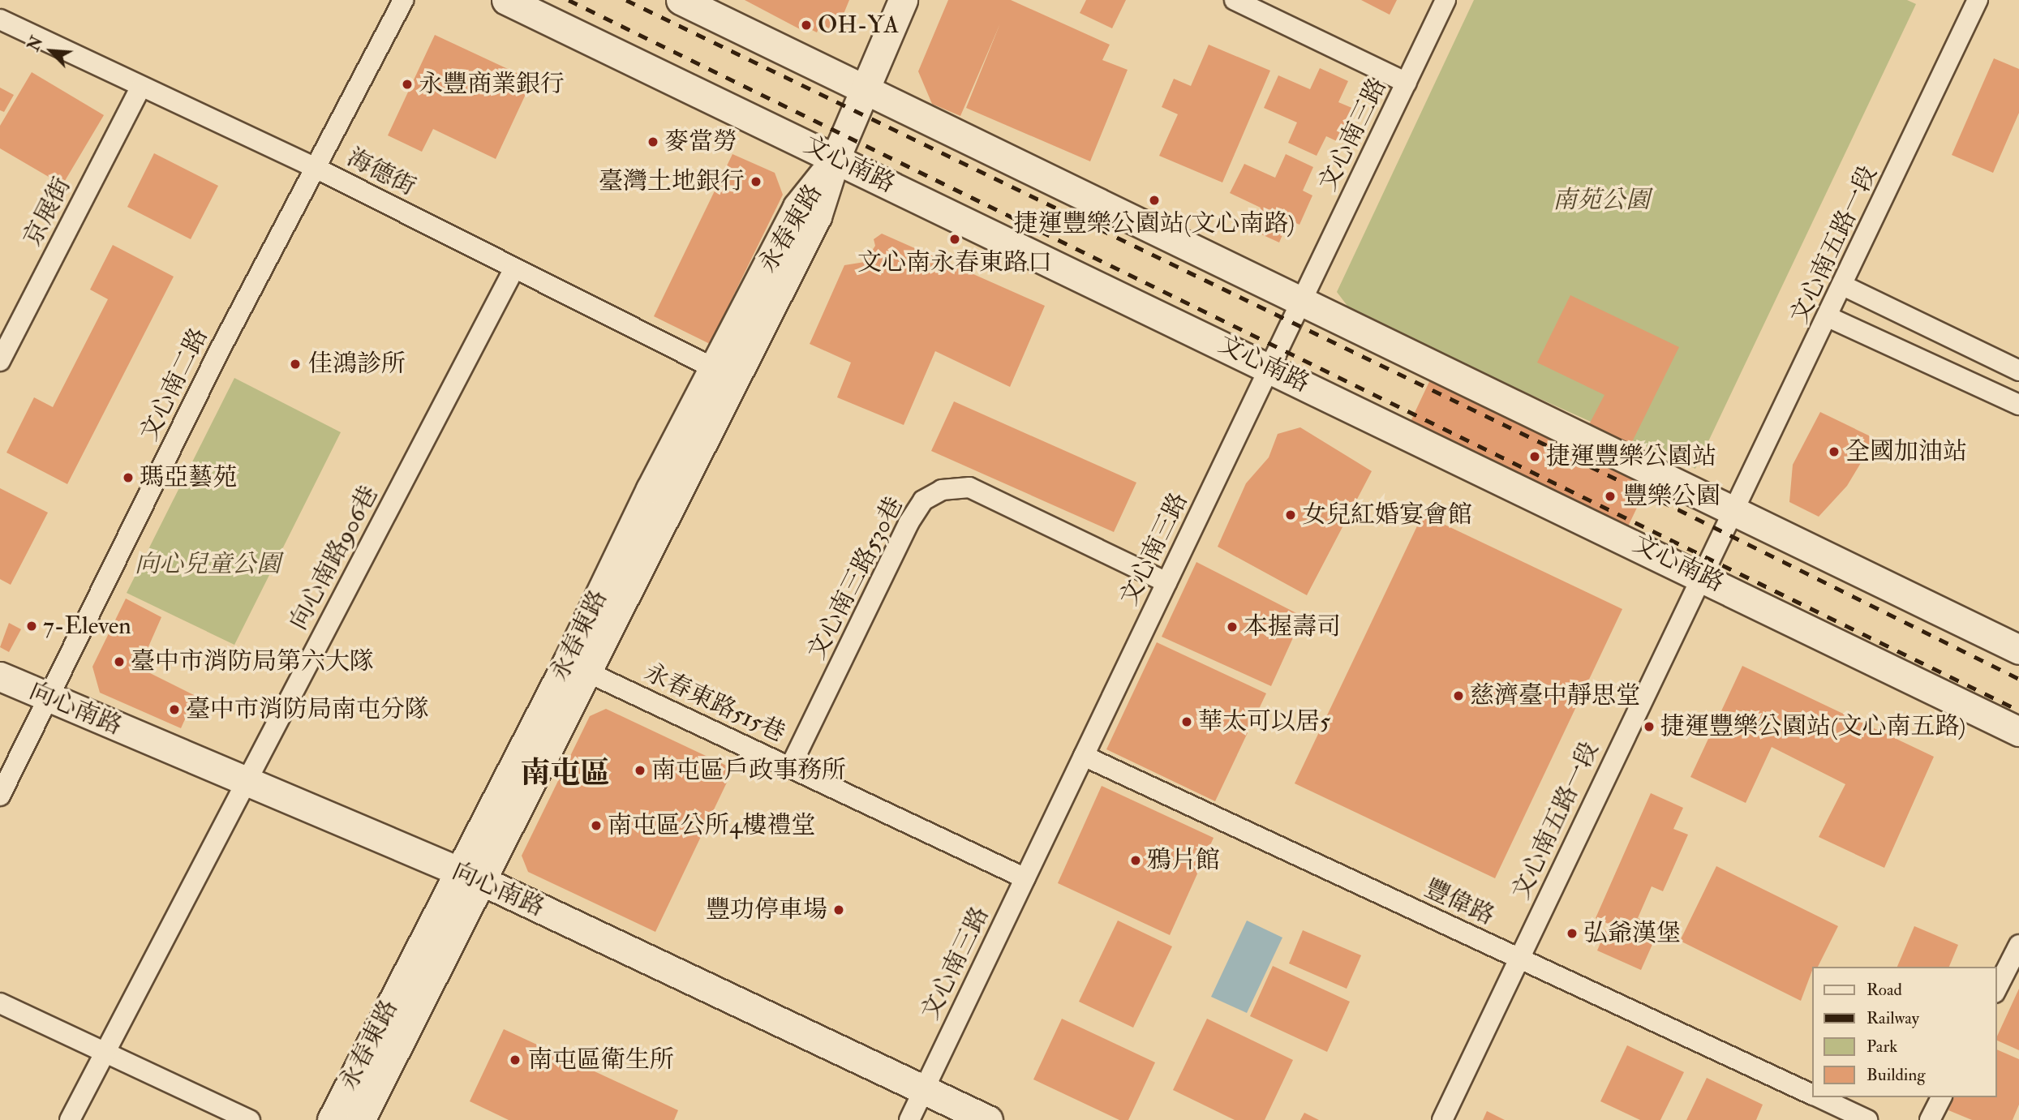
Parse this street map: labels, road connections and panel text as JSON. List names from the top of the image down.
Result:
{
  "streets": {
    "main road": ["文心南路", "永春東路", "向心南路"],
    "street": [
      "文心南三路",
      "海德街",
      "京展街",
      "文心南五路一段",
      "文心南二路",
      "向心南路906巷",
      "文心南三路530巷",
      "永春東路515巷",
      "豐偉路"
    ]
  },
  "crossings": [
    ["文心南三路", "文心南路"],
    ["文心南三路", "文心南三路530巷"],
    ["文心南三路", "永春東路515巷"],
    ["文心南三路", "向心南路"],
    ["文心南三路", "豐偉路"],
    ["文心南路", "永春東路"],
    ["文心南路", "文心南五路一段"],
    ["海德街", "京展街"],
    ["海德街", "永春東路"],
    ["海德街", "文心南二路"],
    ["海德街", "向心南路906巷"],
    ["永春東路", "永春東路515巷"],
    ["永春東路", "向心南路"],
    ["文心南五路一段", "豐偉路"],
    ["文心南二路", "向心南路"],
    ["向心南路906巷", "向心南路"],
    ["文心南三路530巷", "永春東路515巷"]
  ],
  "districts": ["南屯區"],
  "parks": ["南苑公園", "向心兒童公園"],
  "places": [
    "OH-YA",
    "永豐商業銀行",
    "麥當勞",
    "臺灣土地銀行",
    "捷運豐樂公園站(文心南路)",
    "文心南永春東路口",
    "佳鴻診所",
    "全國加油站",
    "捷運豐樂公園站",
    "瑪亞藝苑",
    "豐樂公園",
    "女兒紅婚宴會館",
    "7-Eleven",
    "本握壽司",
    "臺中市消防局第六大隊",
    "慈濟臺中靜思堂",
    "臺中市消防局南屯分隊",
    "華太可以居5",
    "捷運豐樂公園站(文心南五路)",
    "南屯區戶政事務所",
    "南屯區公所4樓禮堂",
    "鴉片館",
    "豐功停車場",
    "弘爺漢堡",
    "南屯區衛生所"
  ],
  "legend": [
    "Road",
    "Railway",
    "Park",
    "Building"
  ],
  "north": "top left"
}
